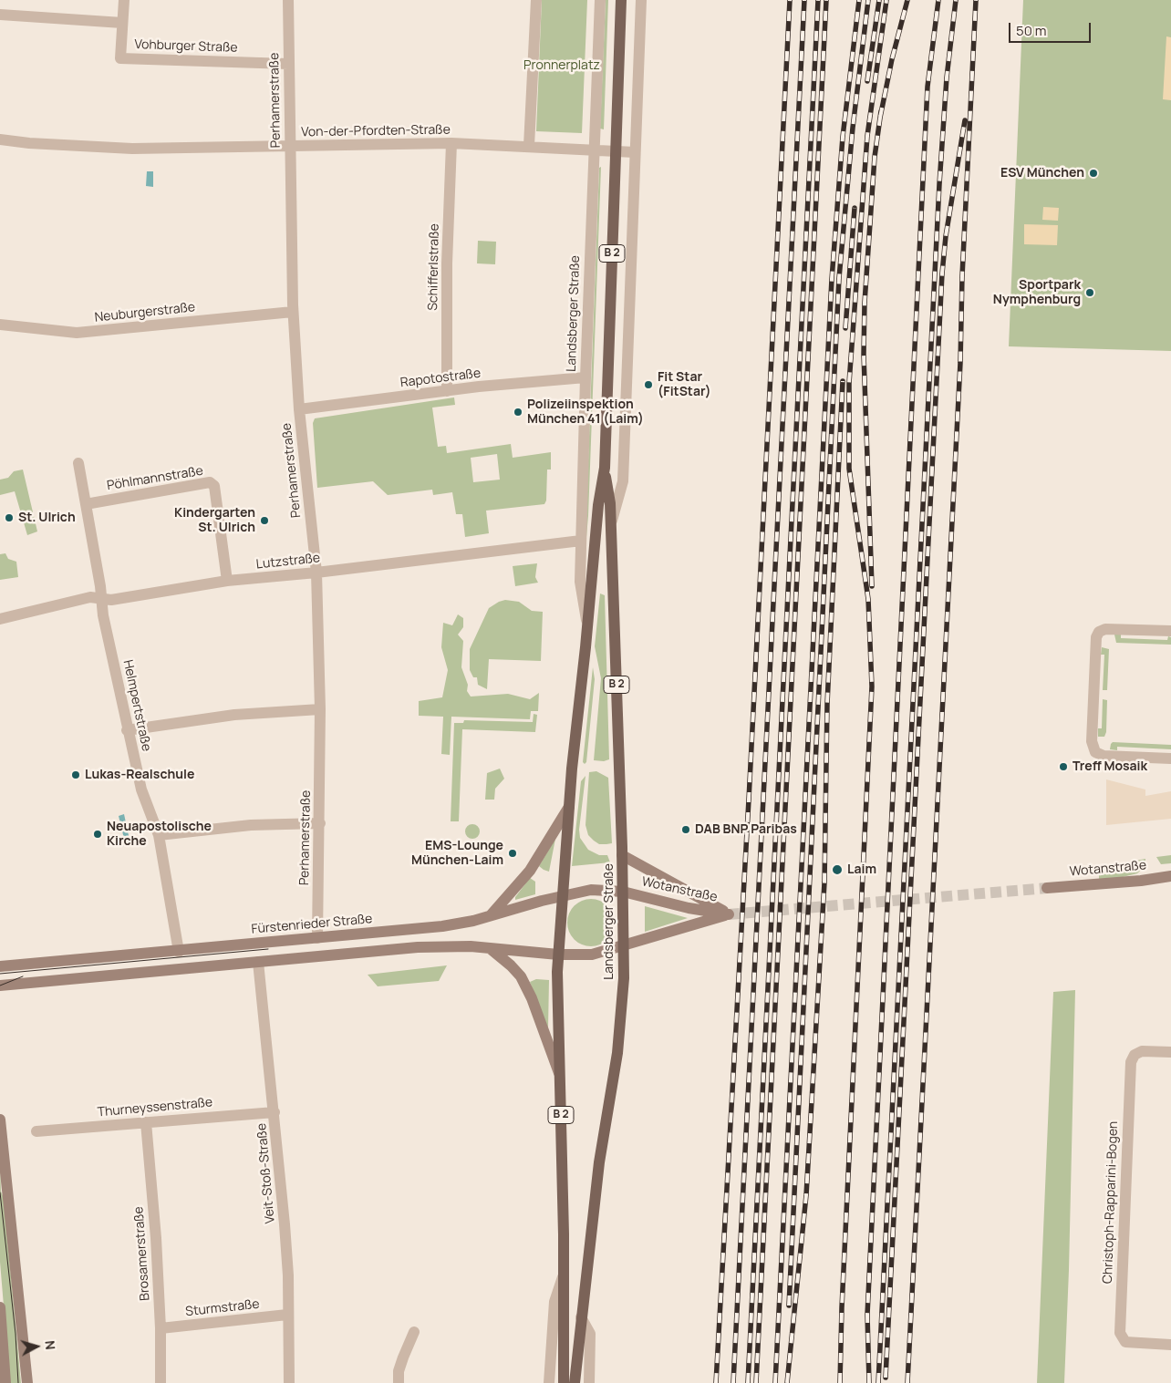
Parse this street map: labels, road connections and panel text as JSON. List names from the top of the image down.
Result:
{
  "streets": {
    "main road": [
      "B 2",
      "Landsberger Straße",
      "Wotanstraße",
      "Fürstenrieder Straße"
    ],
    "street": [
      "Vohburger Straße",
      "Perhamerstraße",
      "Von-der-Pfordten-Straße",
      "Schifferlstraße",
      "Neuburgerstraße",
      "Rapotostraße",
      "Pöhlmannstraße",
      "Lutzstraße",
      "Helmpertstraße",
      "Thurneyssenstraße",
      "Veit-Stoß-Straße",
      "Christoph-Rapparini-Bogen",
      "Brosamerstraße",
      "Sturmstraße"
    ]
  },
  "crossings": [
    ["Vohburger Straße", "Perhamerstraße"],
    ["Perhamerstraße", "Von-der-Pfordten-Straße"],
    ["Perhamerstraße", "Neuburgerstraße"],
    ["Perhamerstraße", "Rapotostraße"],
    ["Perhamerstraße", "Lutzstraße"],
    ["Perhamerstraße", "Fürstenrieder Straße"],
    ["Von-der-Pfordten-Straße", "Schifferlstraße"],
    ["Von-der-Pfordten-Straße", "Landsberger Straße"],
    ["Schifferlstraße", "Rapotostraße"],
    ["Landsberger Straße", "Rapotostraße"],
    ["Landsberger Straße", "Lutzstraße"],
    ["Landsberger Straße", "Wotanstraße"],
    ["Landsberger Straße", "Fürstenrieder Straße"],
    ["Pöhlmannstraße", "Lutzstraße"],
    ["Pöhlmannstraße", "Helmpertstraße"],
    ["Lutzstraße", "Helmpertstraße"],
    ["Helmpertstraße", "Fürstenrieder Straße"],
    ["Wotanstraße", "Fürstenrieder Straße"],
    ["Thurneyssenstraße", "Veit-Stoß-Straße"],
    ["Thurneyssenstraße", "Brosamerstraße"],
    ["Veit-Stoß-Straße", "Sturmstraße"],
    ["Brosamerstraße", "Sturmstraße"]
  ],
  "parks": ["Pronnerplatz"],
  "places": [
    "ESV München",
    "Sportpark Nymphenburg",
    "Fit Star (FitStar)",
    "Polizeiinspektion München 41 (Laim)",
    "St. Ulrich",
    "Kindergarten St. UIrich",
    "Treff Mosaik",
    "Lukas-Realschule",
    "DAB BNP Paribas",
    "Neuapostolische Kirche",
    "EMS-Lounge München-Laim",
    "Laim"
  ],
  "scale_bar": "50 m",
  "north": "right"
}
